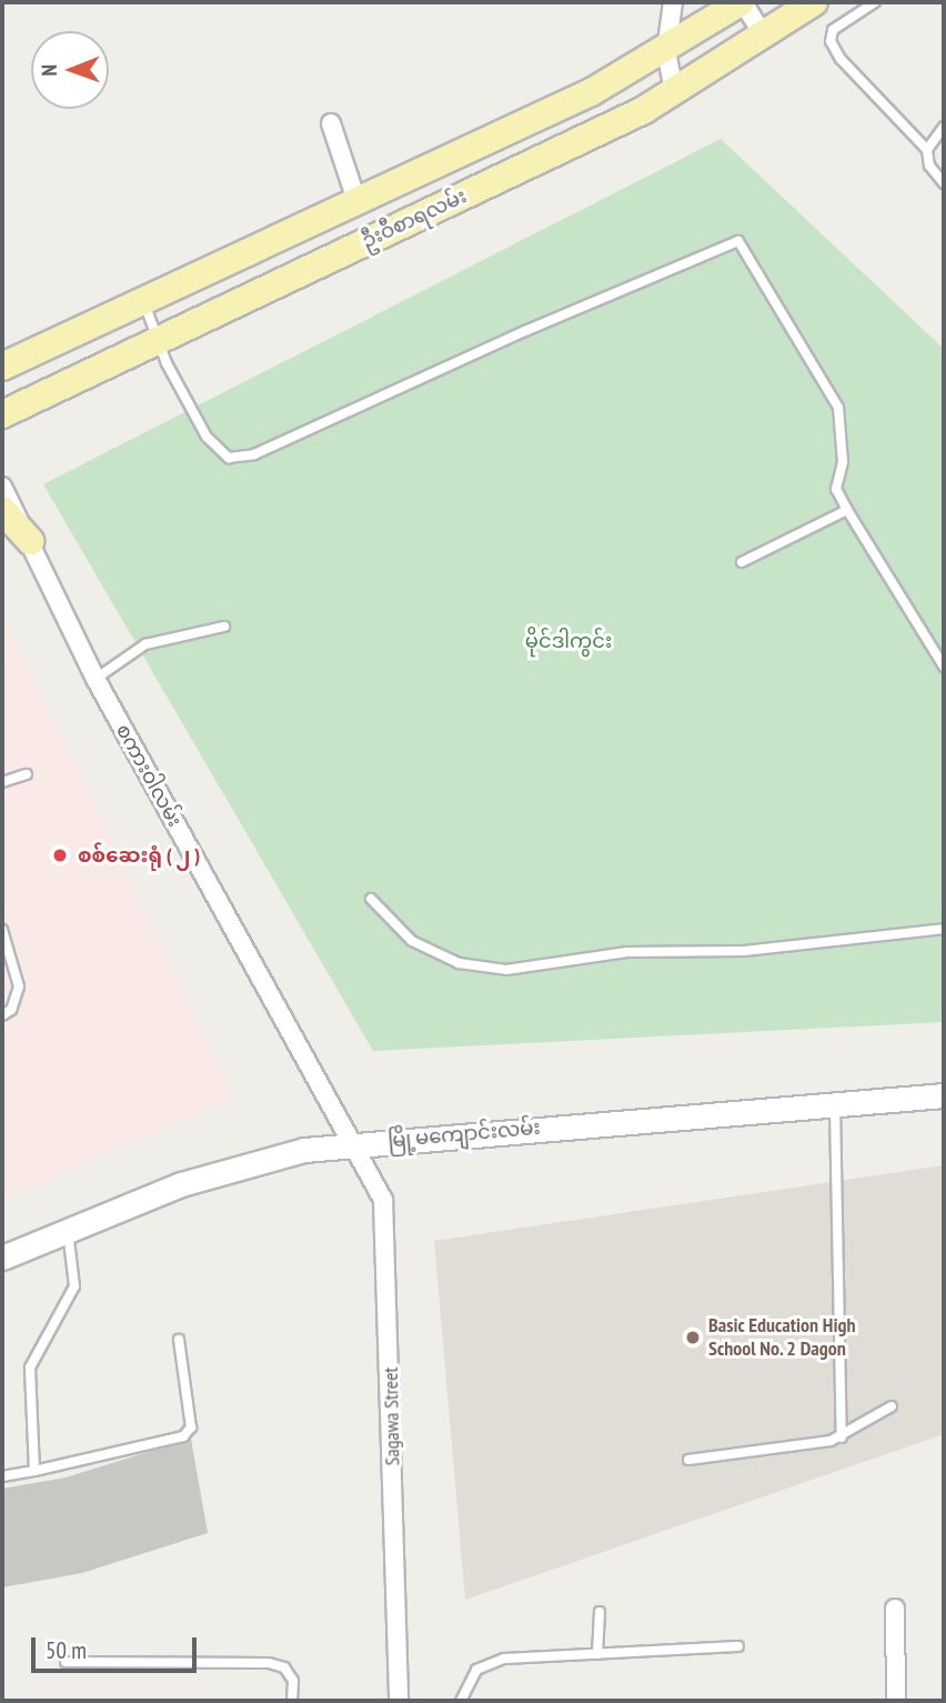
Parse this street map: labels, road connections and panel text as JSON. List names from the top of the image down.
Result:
{
  "streets": {
    "main road": ["ဦးဝီစာရလမ်း", "မြို့မကျောင်းလမ်း"],
    "street": ["စကားဝါလမ်း", "Sagawa Street"]
  },
  "crossings": [
    ["စကားဝါလမ်း", "မြို့မကျောင်းလမ်း"],
    ["စကားဝါလမ်း", "Sagawa Street"],
    ["မြို့မကျောင်းလမ်း", "Sagawa Street"]
  ],
  "parks": ["မိုင်ဒါကွင်း"],
  "places": ["စစ်ဆေးရုံ ( ၂ )", "Basic Education High School No. 2 Dagon"],
  "scale_bar": "50 m",
  "north": "left"
}
